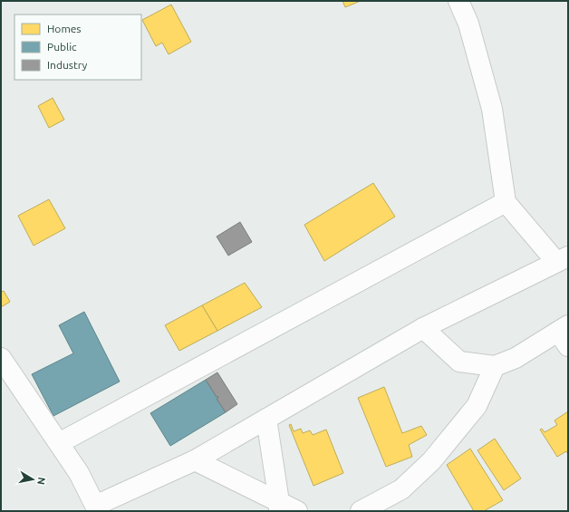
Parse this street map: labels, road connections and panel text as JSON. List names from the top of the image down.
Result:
{
  "legend": ["Homes", "Public", "Industry"],
  "north": "right"
}
